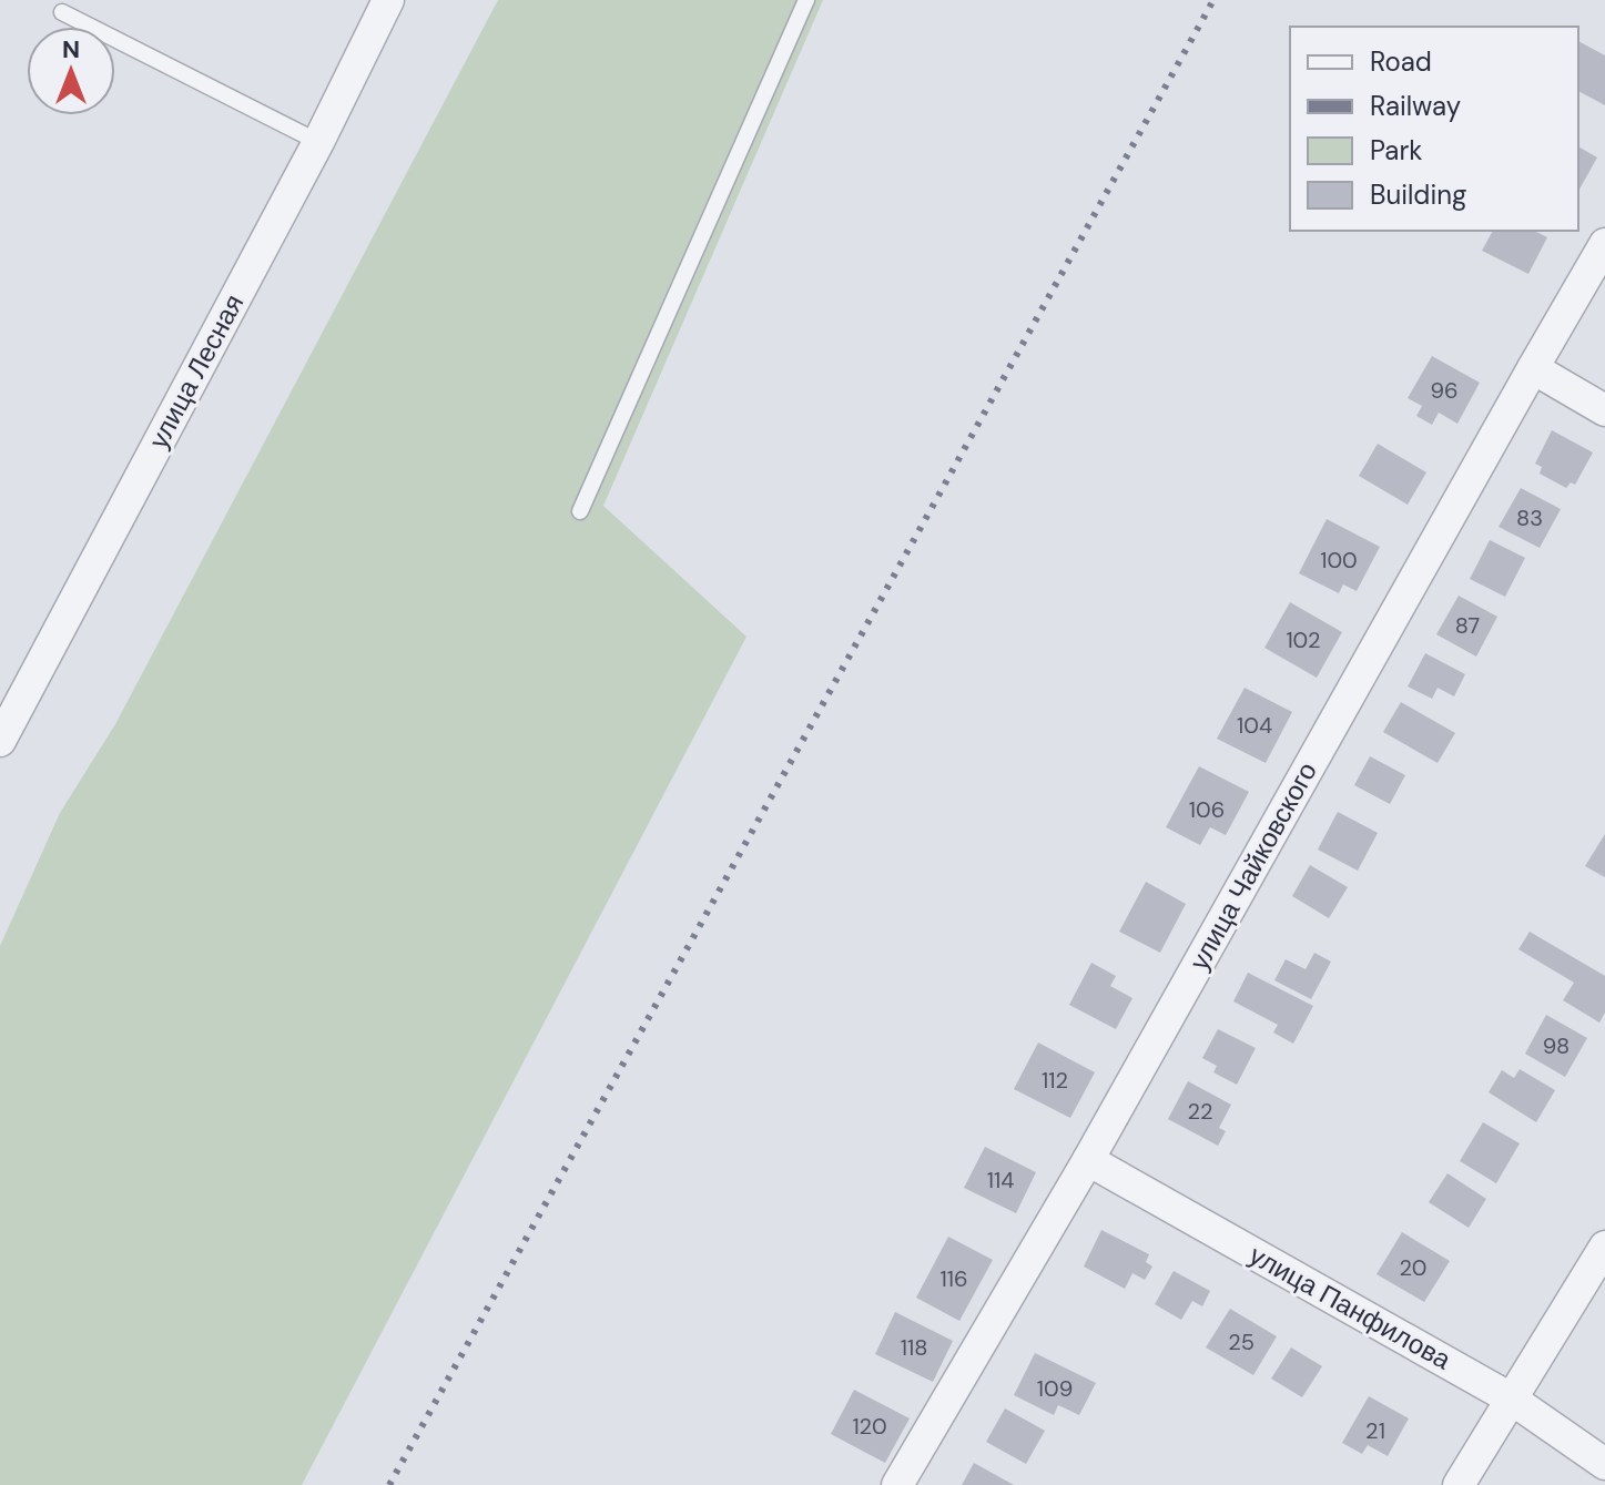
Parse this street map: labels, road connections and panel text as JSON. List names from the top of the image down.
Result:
{
  "streets": {
    "street": ["улица Лесная", "улица Чайковского", "улица Панфилова"]
  },
  "crossings": [
    ["улица Чайковского", "улица Панфилова"]
  ],
  "house_numbers": [
    "96",
    "83",
    "100",
    "87",
    "102",
    "104",
    "106",
    "98",
    "112",
    "22",
    "114",
    "20",
    "116",
    "25",
    "118",
    "109",
    "120",
    "21"
  ],
  "legend": [
    "Road",
    "Railway",
    "Park",
    "Building"
  ],
  "north": "top"
}
